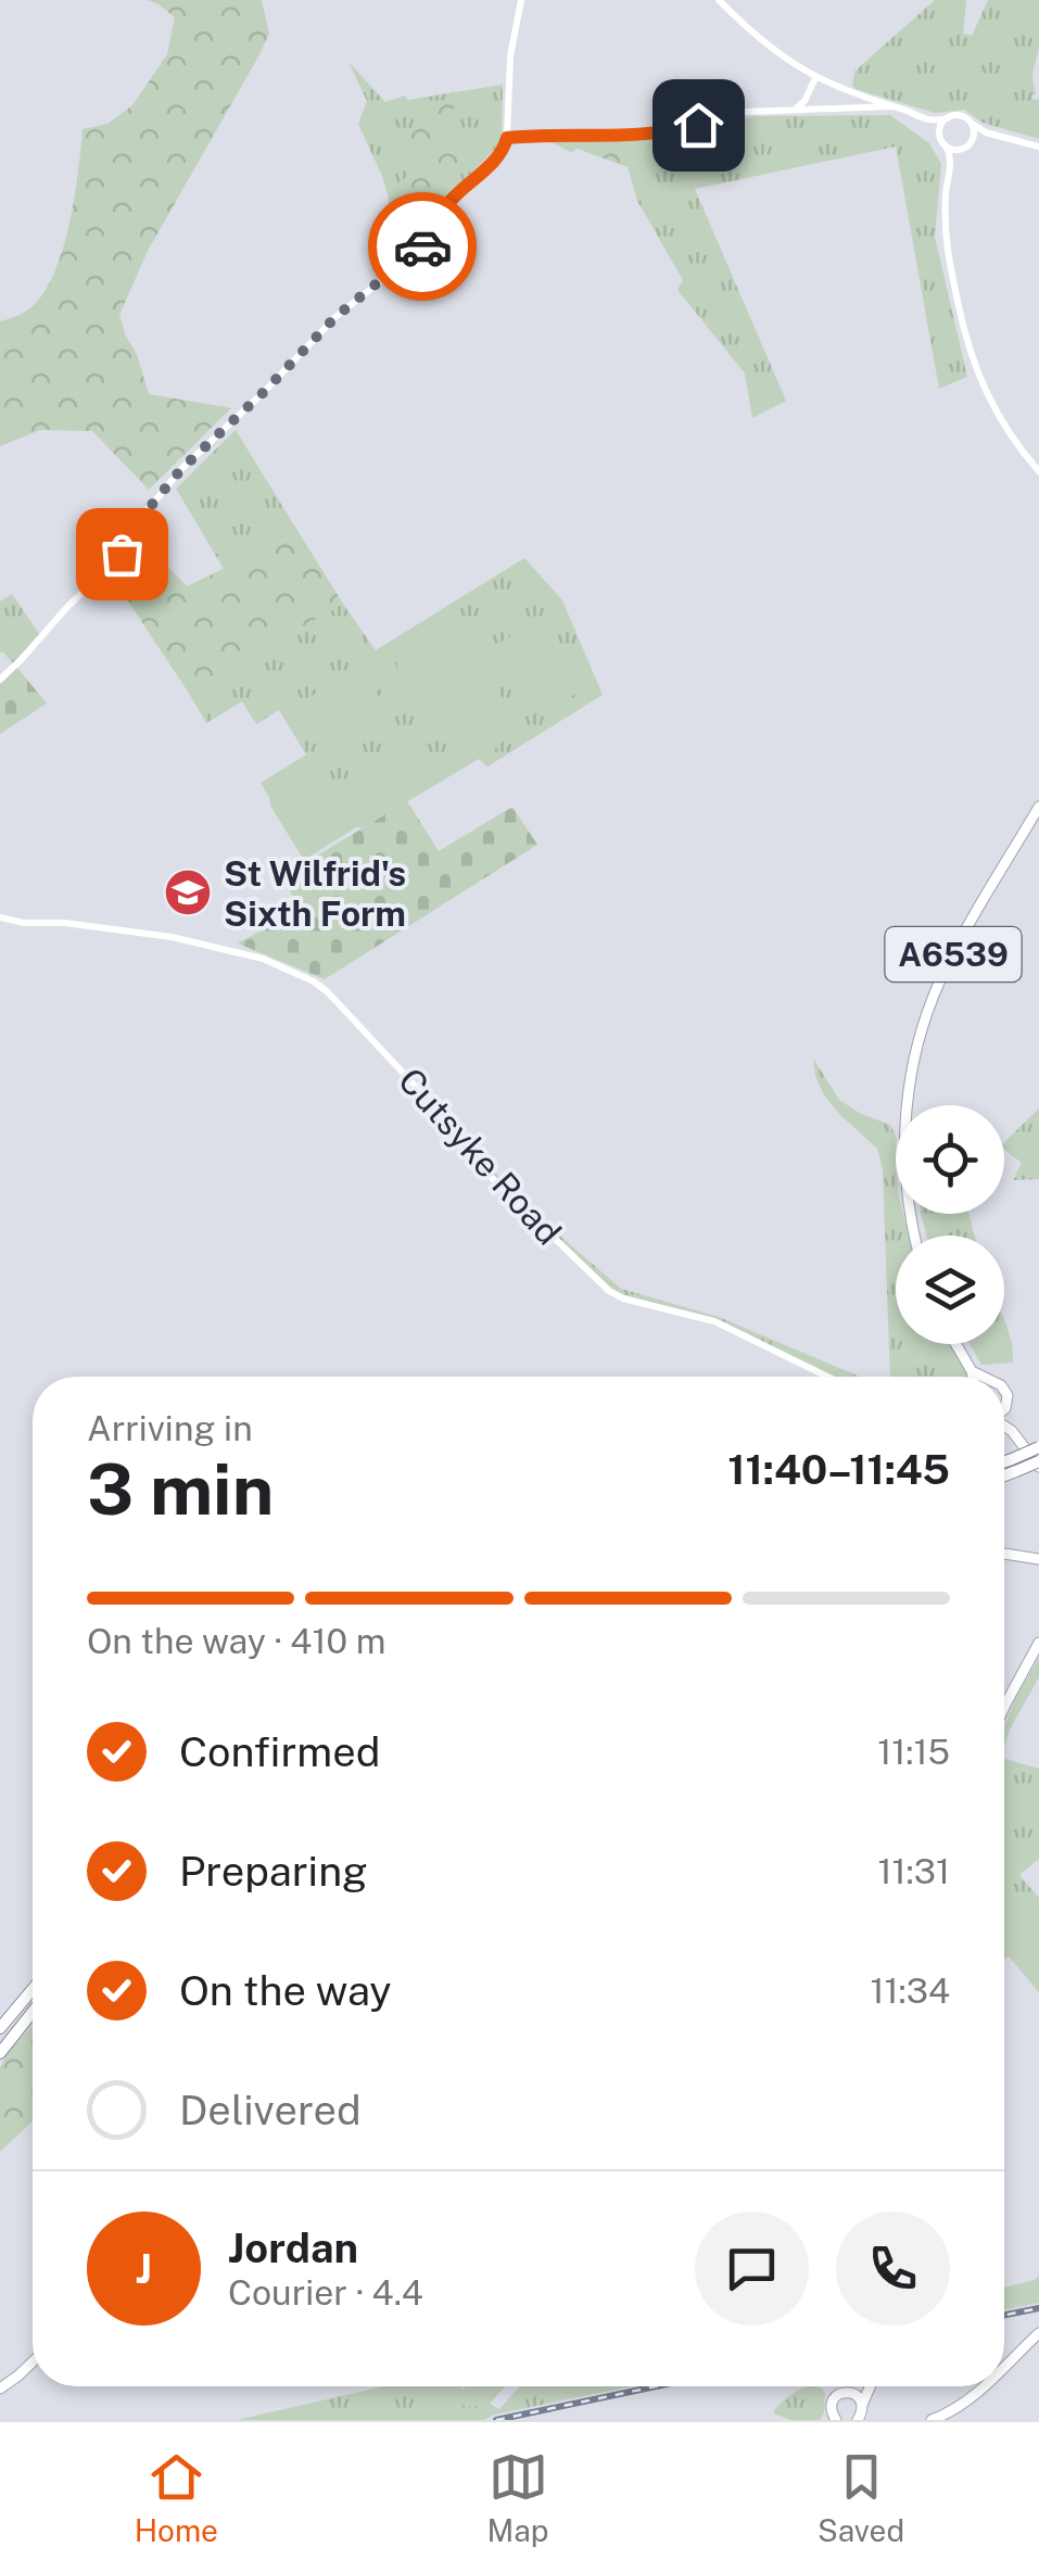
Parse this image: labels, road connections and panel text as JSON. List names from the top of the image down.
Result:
{
  "streets": {
    "main road": ["A6539", "Cutsyke Road"]
  },
  "places": {
    "school or university": ["St Wilfrid's Sixth Form"]
  },
  "page": {
    "heading": ["3 min", "Arriving in", "11:40–11:45"],
    "panel": ["Jordan", "Courier · 4.4"],
    "bar": "On the way · 410 m",
    "list": [
      ["Confirmed", "11:15"],
      ["Preparing", "11:31"],
      ["On the way", "11:34"],
      "Delivered"
    ],
    "round": "J",
    "tabs": ["Home", "Map", "Saved"]
  }
}
